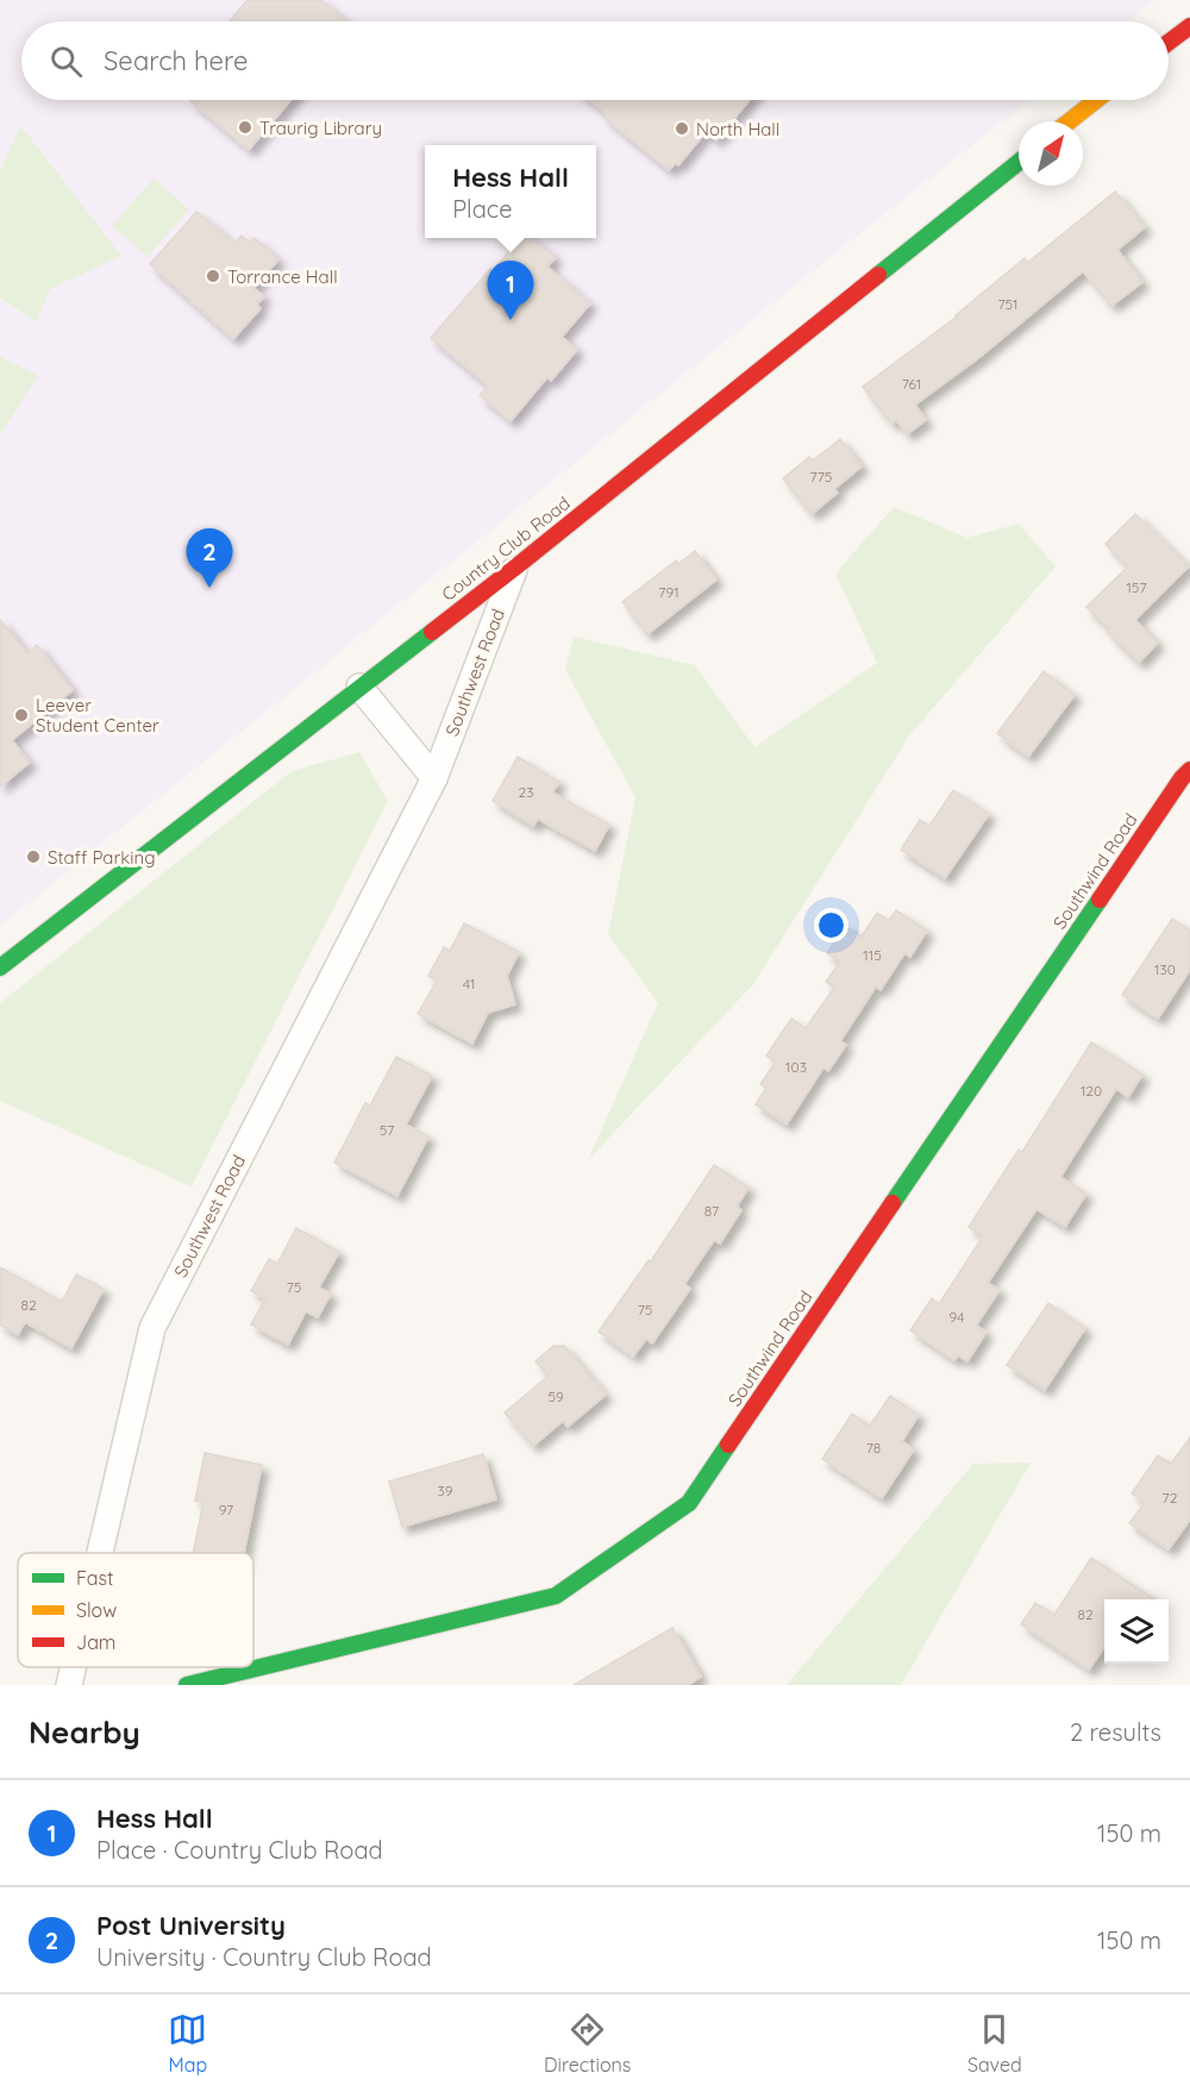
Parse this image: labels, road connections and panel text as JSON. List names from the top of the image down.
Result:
{
  "streets": {
    "street": ["Country Club Road", "Southwest Road", "Southwind Road"]
  },
  "crossings": [
    ["Country Club Road", "Southwest Road"]
  ],
  "places": [
    "Traurig Library",
    "North Hall",
    "Torrance Hall",
    "Leever Student Center",
    "Staff Parking"
  ],
  "house_numbers": [
    "751",
    "761",
    "775",
    "157",
    "791",
    "23",
    "115",
    "130",
    "41",
    "103",
    "120",
    "57",
    "87",
    "75",
    "82",
    "75",
    "94",
    "59",
    "78",
    "39",
    "72",
    "97",
    "82"
  ],
  "legend": ["Fast", "Slow", "Jam"],
  "north": "top right",
  "page": {
    "search": "Search here",
    "popup": ["Hess Hall", "Place"],
    "pins": ["1", "2"],
    "heading": ["Nearby", "2 results"],
    "list": [
      {
        "mark": "1",
        "name": "Hess Hall",
        "note": "Place · Country Club Road",
        "value": "150 m"
      },
      {
        "mark": "2",
        "name": "Post University",
        "note": "University · Country Club Road",
        "value": "150 m"
      }
    ],
    "nav": ["Map", "Directions", "Saved"]
  }
}
